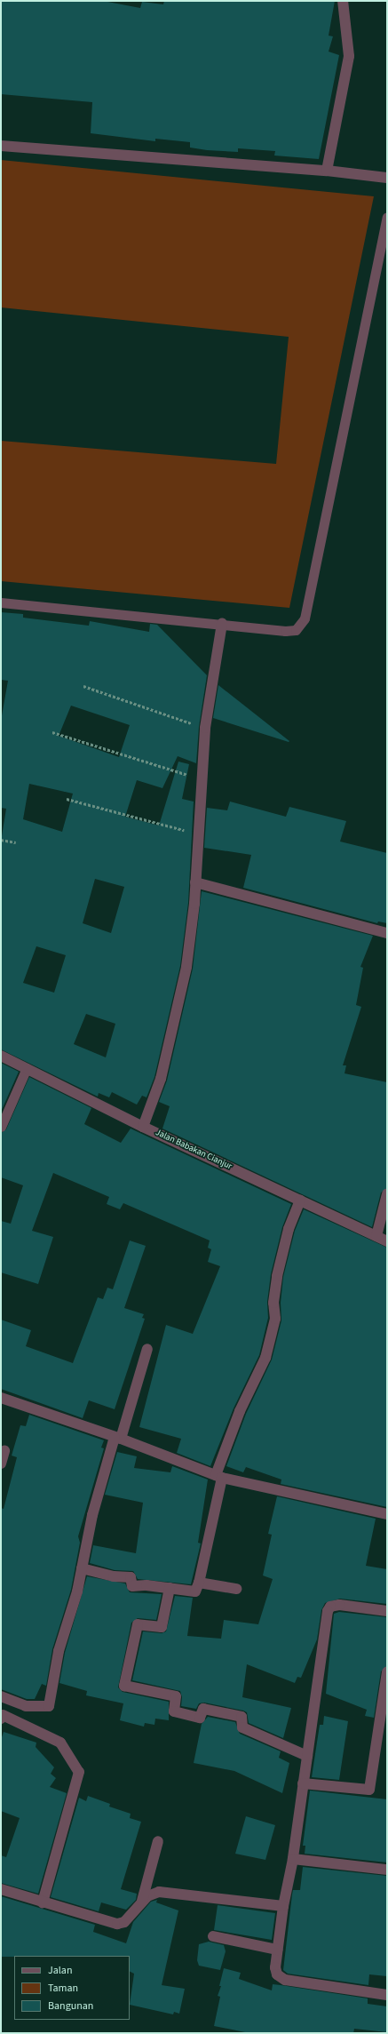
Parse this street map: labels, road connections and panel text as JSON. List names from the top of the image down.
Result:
{
  "streets": {
    "street": ["Jalan Babakan Cianjur"]
  },
  "legend": ["Jalan", "Taman", "Bangunan"]
}
